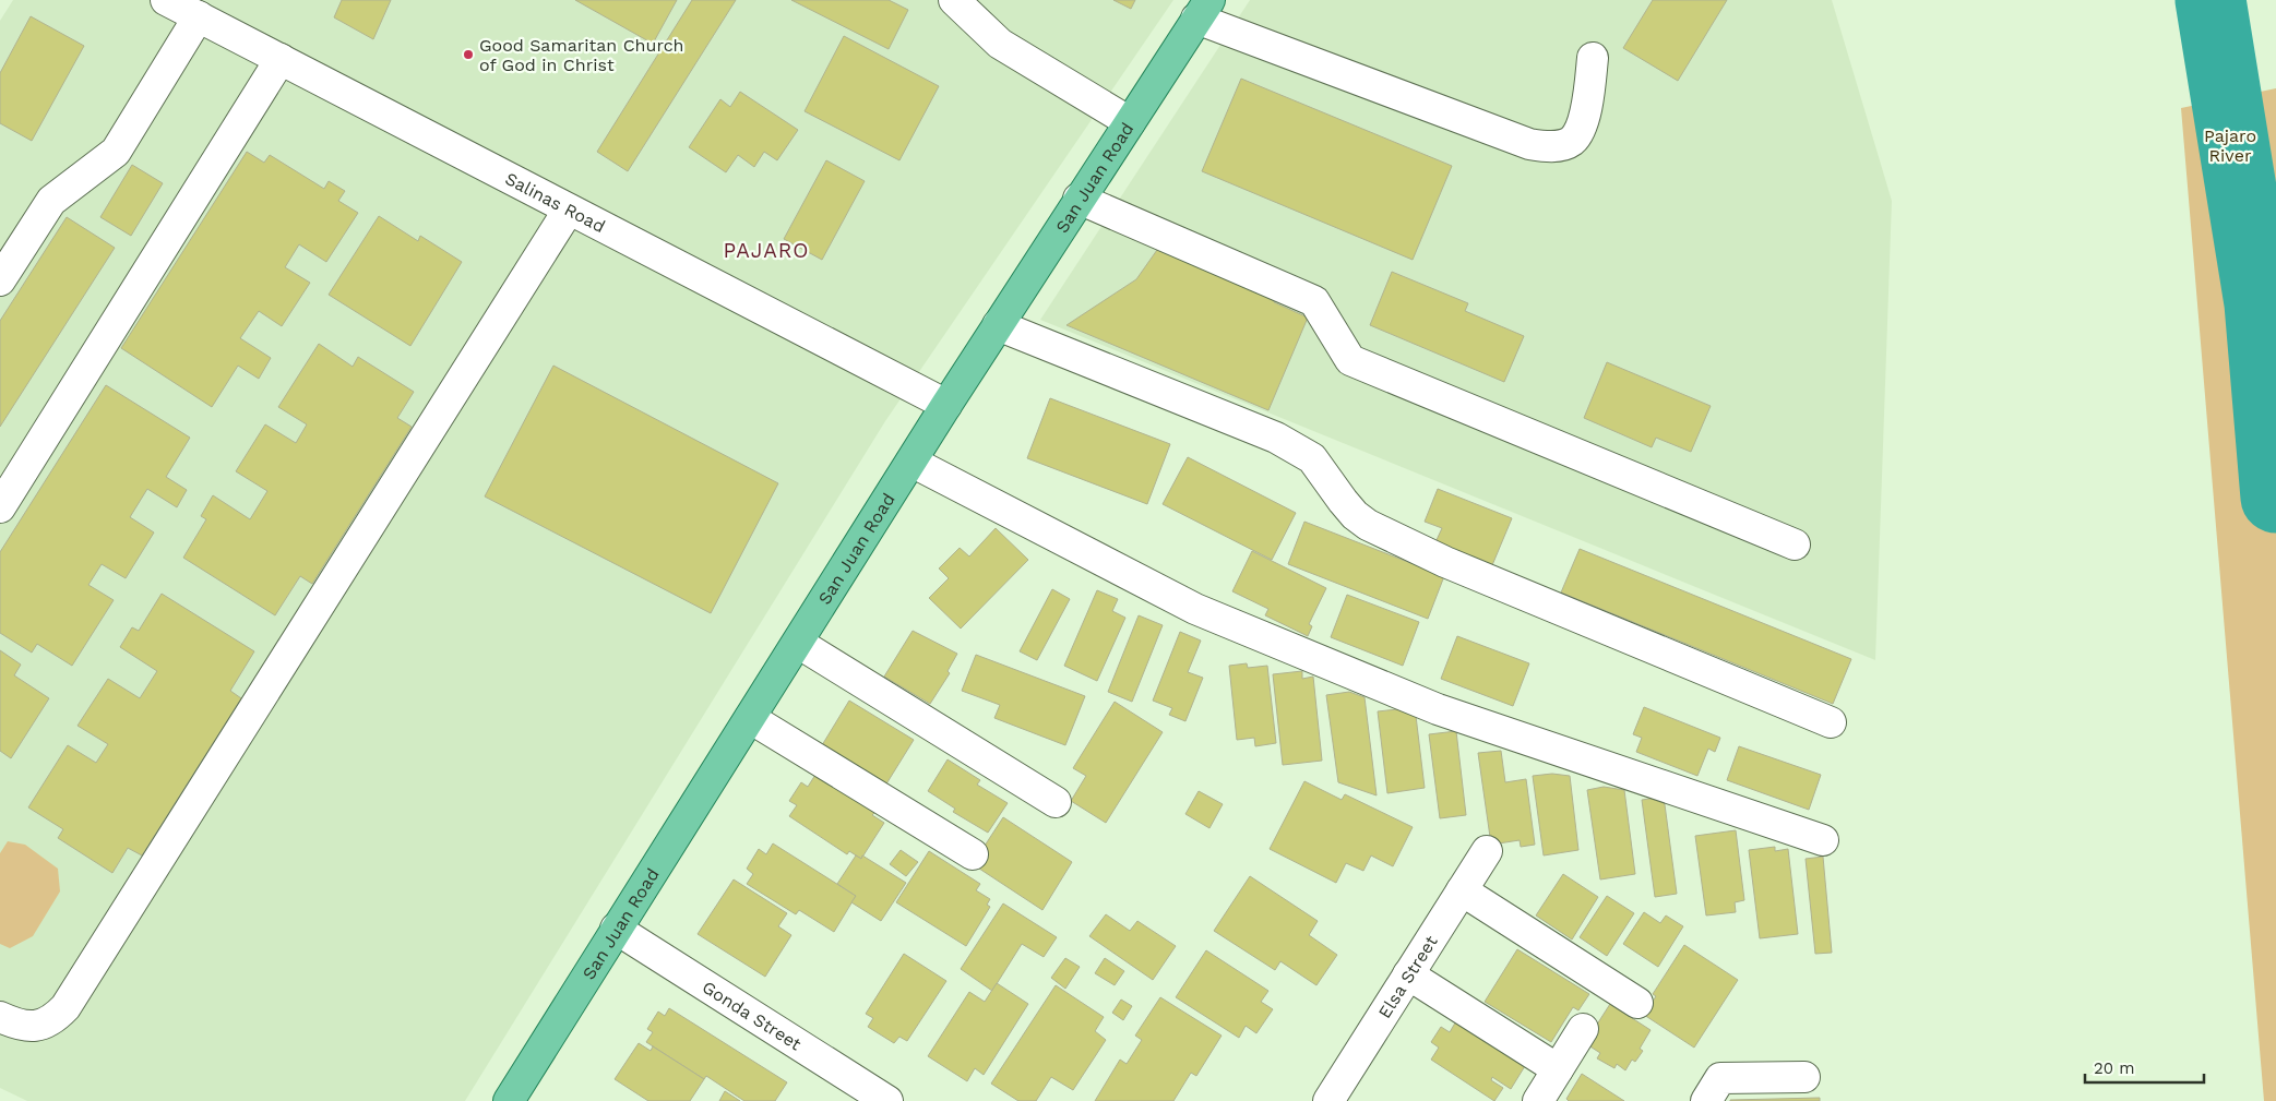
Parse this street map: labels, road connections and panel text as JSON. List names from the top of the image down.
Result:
{
  "streets": {
    "main road": ["San Juan Road"],
    "street": ["Salinas Road", "Elsa Street", "Gonda Street"]
  },
  "crossings": [
    ["San Juan Road", "Salinas Road"],
    ["San Juan Road", "Gonda Street"]
  ],
  "districts": ["PAJARO"],
  "parks": ["Pajaro River"],
  "places": ["Good Samaritan Church of God in Christ"],
  "scale_bar": "20 m"
}
